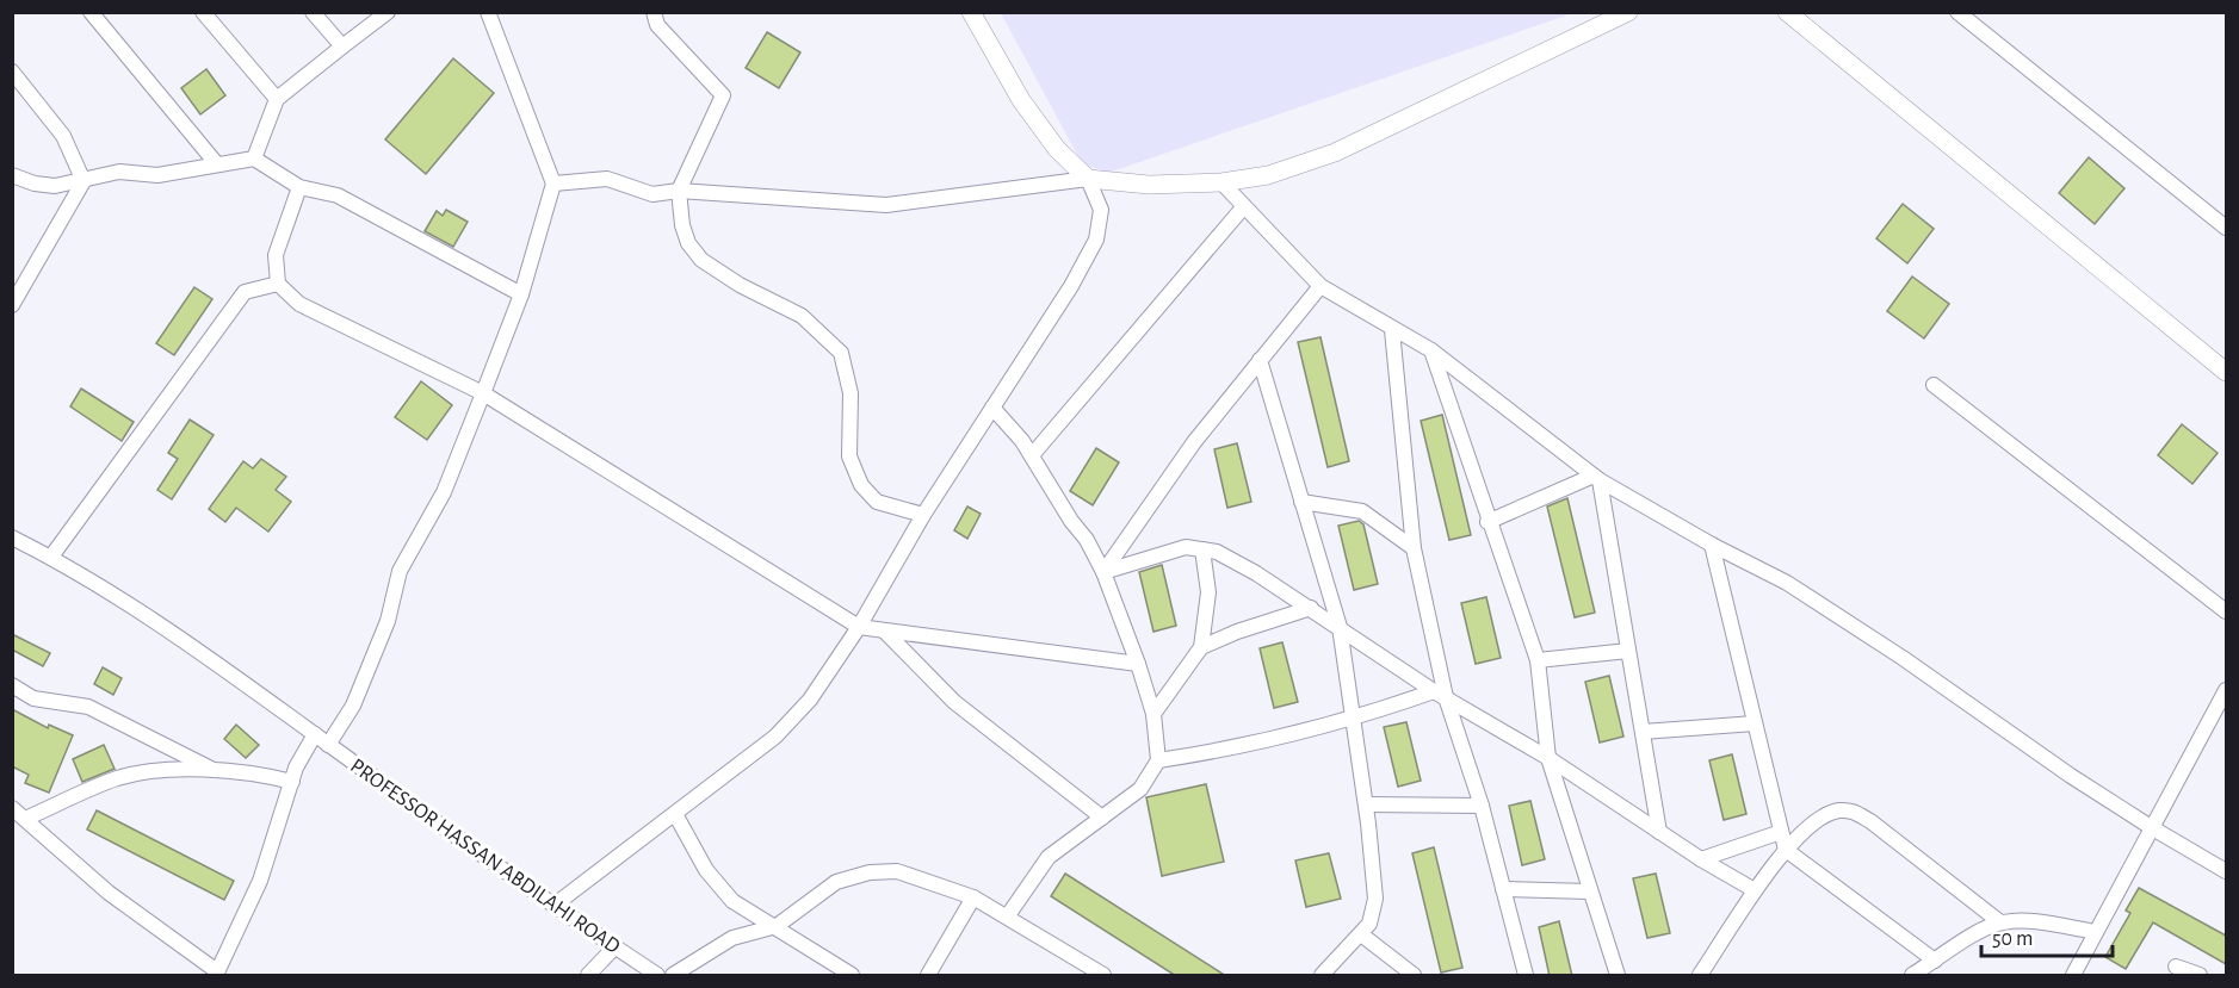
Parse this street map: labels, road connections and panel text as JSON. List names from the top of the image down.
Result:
{
  "streets": {
    "street": ["PROFESSOR HASSAN ABDILAHI ROAD"]
  },
  "scale_bar": "50 m"
}
